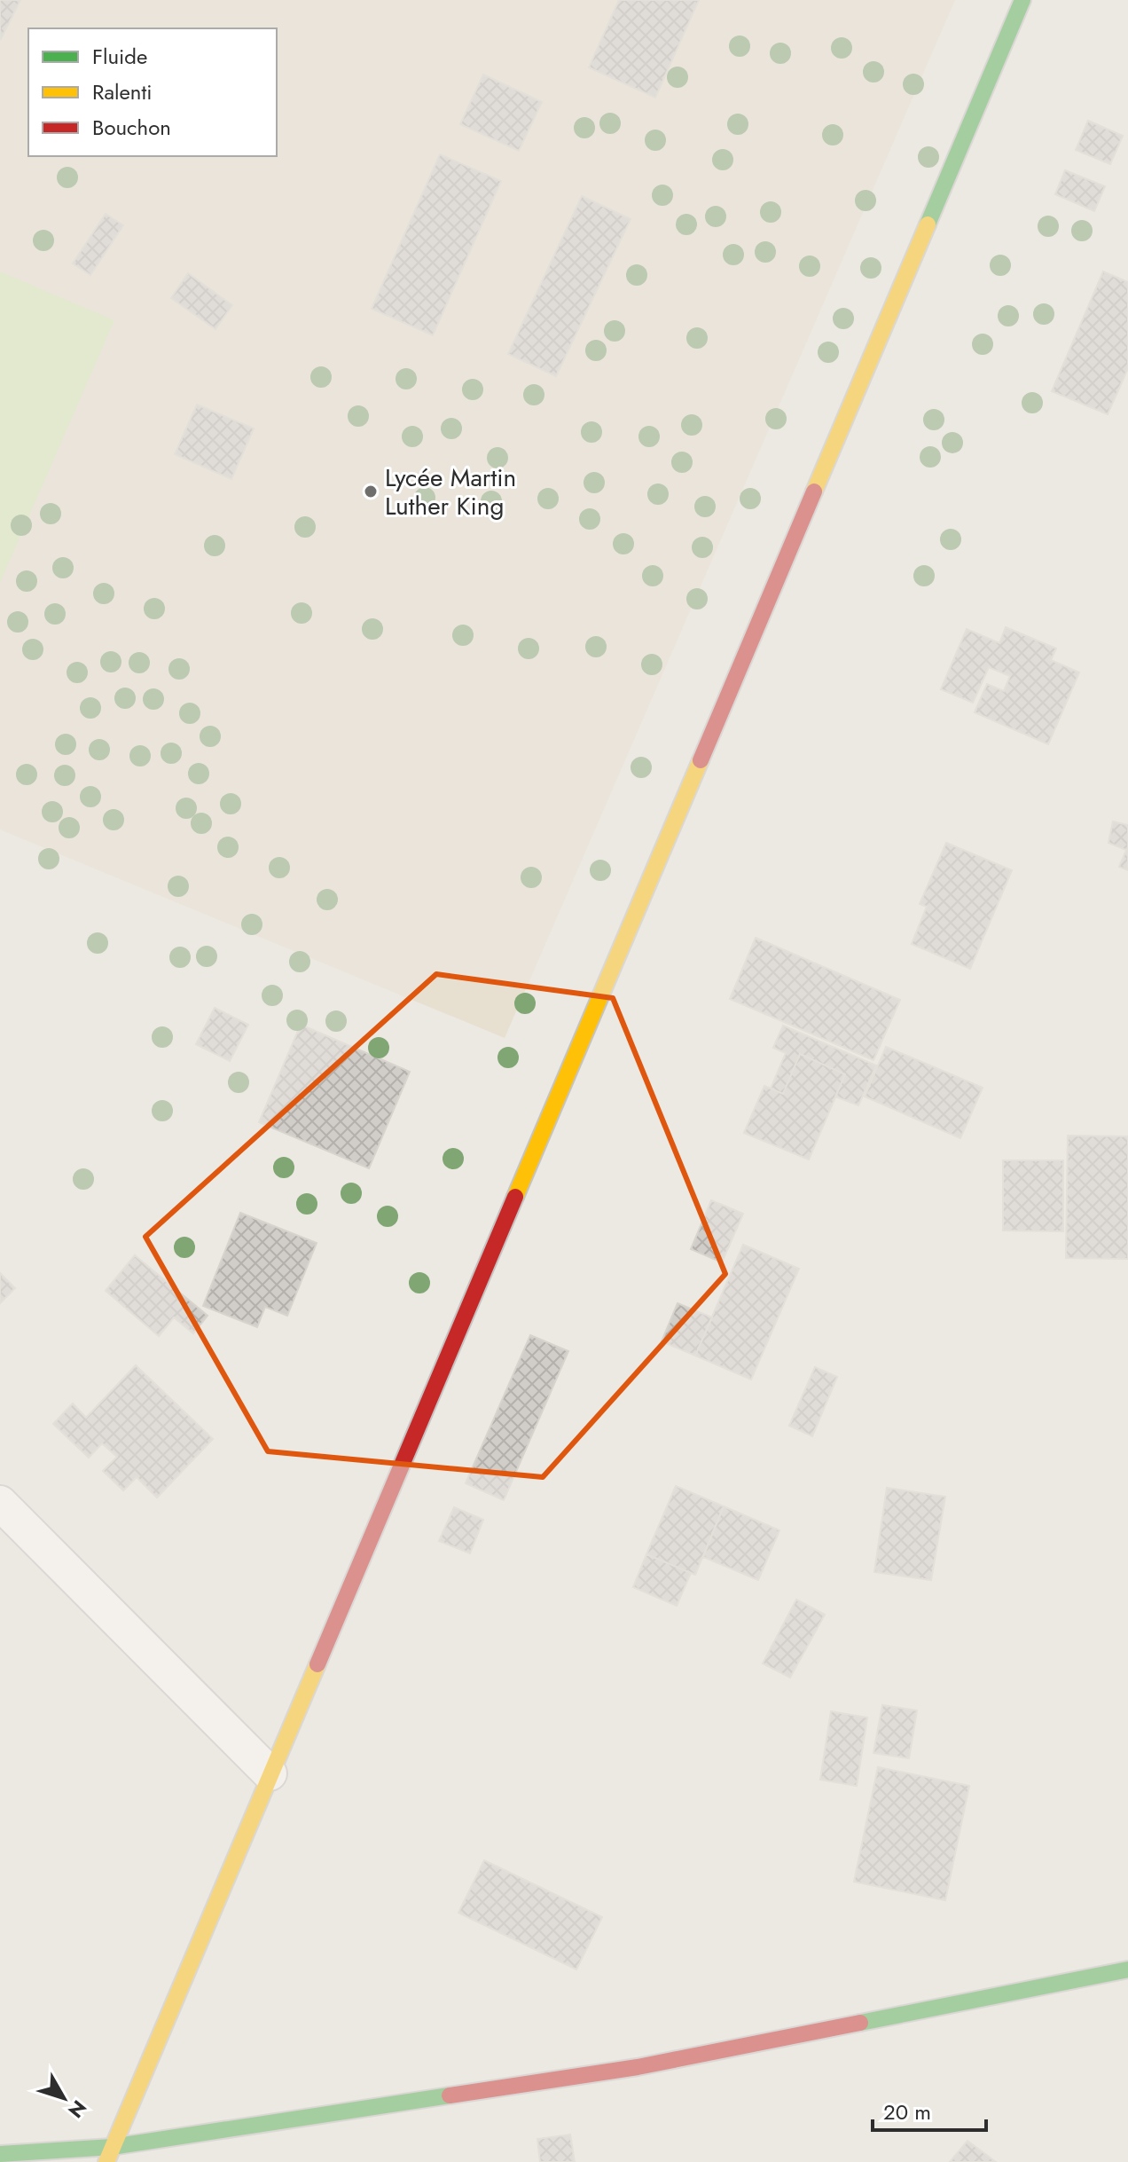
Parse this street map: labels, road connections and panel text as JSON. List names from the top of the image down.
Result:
{
  "places": ["Lycée Martin Luther King"],
  "legend": ["Fluide", "Ralenti", "Bouchon"],
  "scale_bar": "20 m",
  "north": "bottom right"
}
